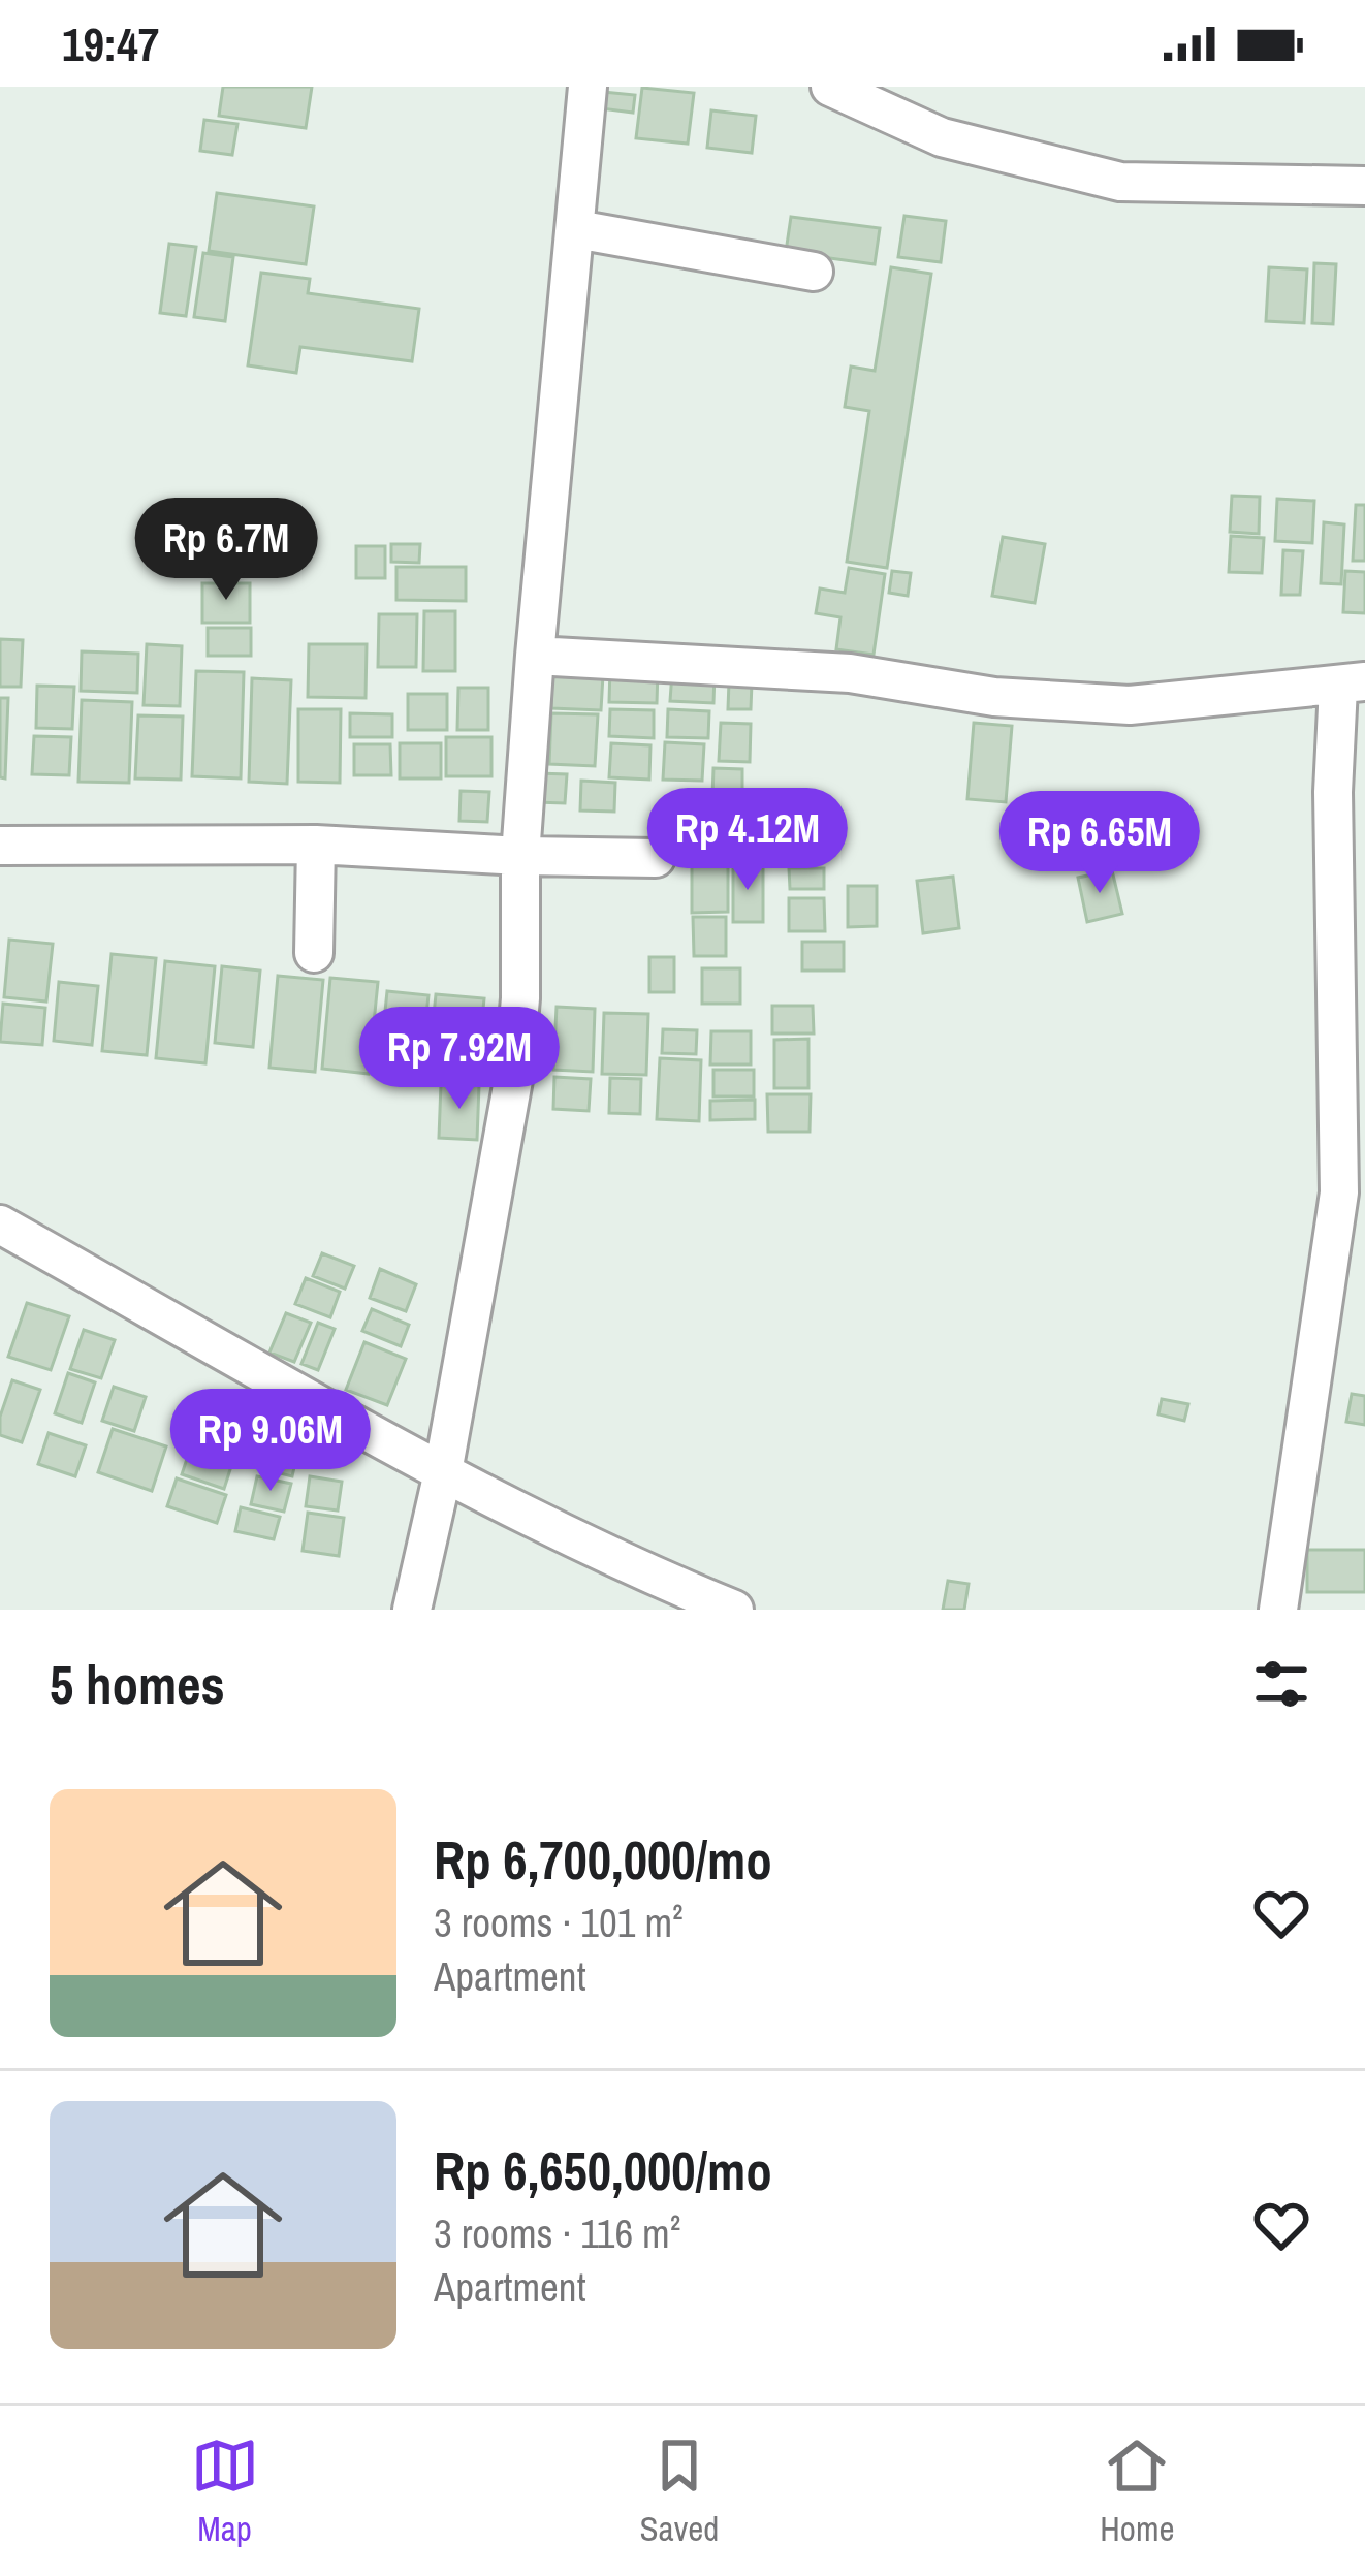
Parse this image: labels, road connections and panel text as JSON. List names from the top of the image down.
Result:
{
  "page": {
    "status": "19:47",
    "price": [
      "Rp 6.7M",
      "Rp 4.12M",
      "Rp 6.65M",
      "Rp 7.92M",
      "Rp 9.06M"
    ],
    "heading": "5 homes",
    "list": [
      {
        "name": "Rp 6,700,000/mo",
        "note": "3 rooms · 101 m² · Apartment"
      },
      {
        "name": "Rp 6,650,000/mo",
        "note": "3 rooms · 116 m² · Apartment"
      }
    ],
    "tabs": ["Map", "Saved", "Home"]
  }
}
